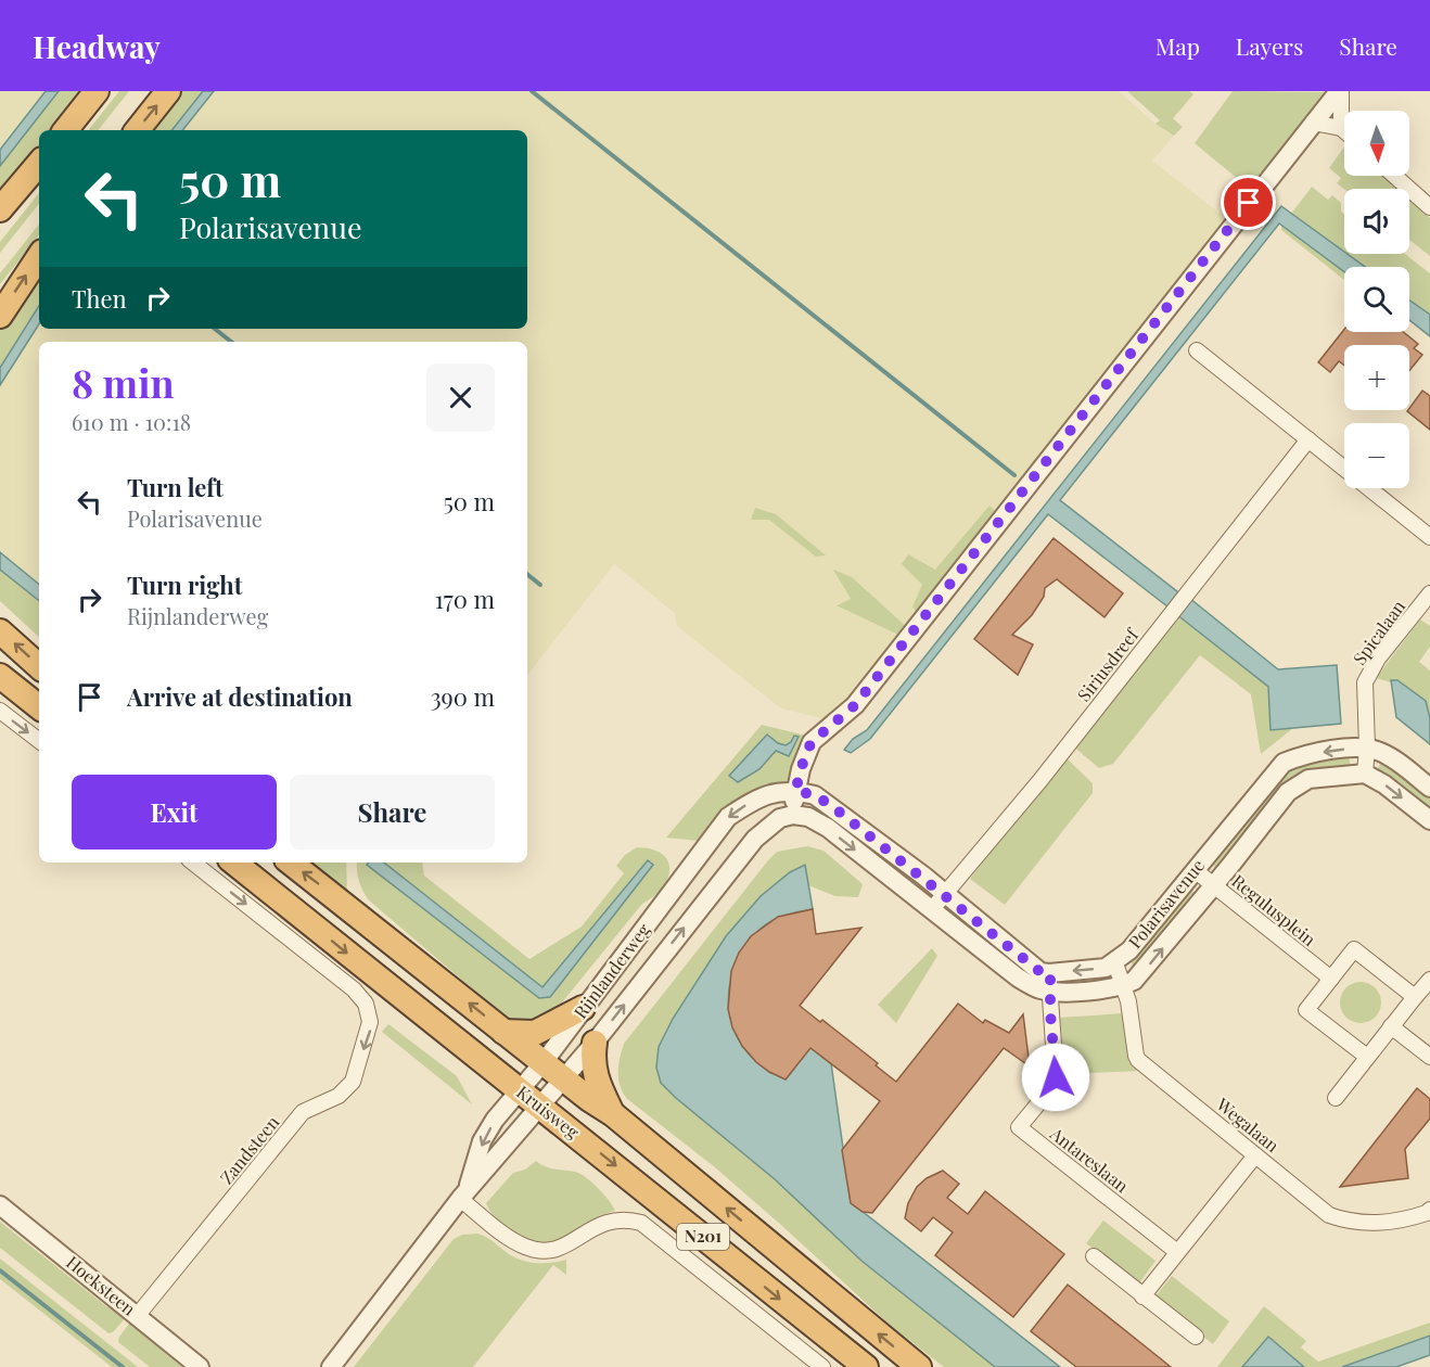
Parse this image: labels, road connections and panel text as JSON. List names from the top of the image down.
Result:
{
  "streets": {
    "highway": ["Kruisweg", "N201"],
    "street": [
      "Spicalaan",
      "Siriusdreef",
      "Polarisavenue",
      "Regulusplein",
      "Rijnlanderweg",
      "Wegalaan",
      "Zandsteen",
      "Antareslaan",
      "Hoeksteen"
    ]
  },
  "crossings": [
    ["Spicalaan", "Polarisavenue"],
    ["Siriusdreef", "Polarisavenue"],
    ["Polarisavenue", "Regulusplein"],
    ["Polarisavenue", "Rijnlanderweg"],
    ["Polarisavenue", "Wegalaan"],
    ["Polarisavenue", "Antareslaan"],
    ["Rijnlanderweg", "Kruisweg"],
    ["Zandsteen", "Hoeksteen"]
  ],
  "north": "bottom",
  "page": {
    "header": "Headway",
    "nav": ["Map", "Layers", "Share"],
    "map_buttons": ["+", "−"],
    "turn": ["50 m", "Polarisavenue"],
    "then": "Then",
    "heading": ["8 min", "610 m · 10:18"],
    "list": [
      {
        "name": "Turn left",
        "note": "Polarisavenue",
        "value": "50 m"
      },
      {
        "name": "Turn right",
        "note": "Rijnlanderweg",
        "value": "170 m"
      },
      {
        "name": "Arrive at destination",
        "value": "390 m"
      }
    ],
    "buttons": ["Exit", "Share"]
  }
}
